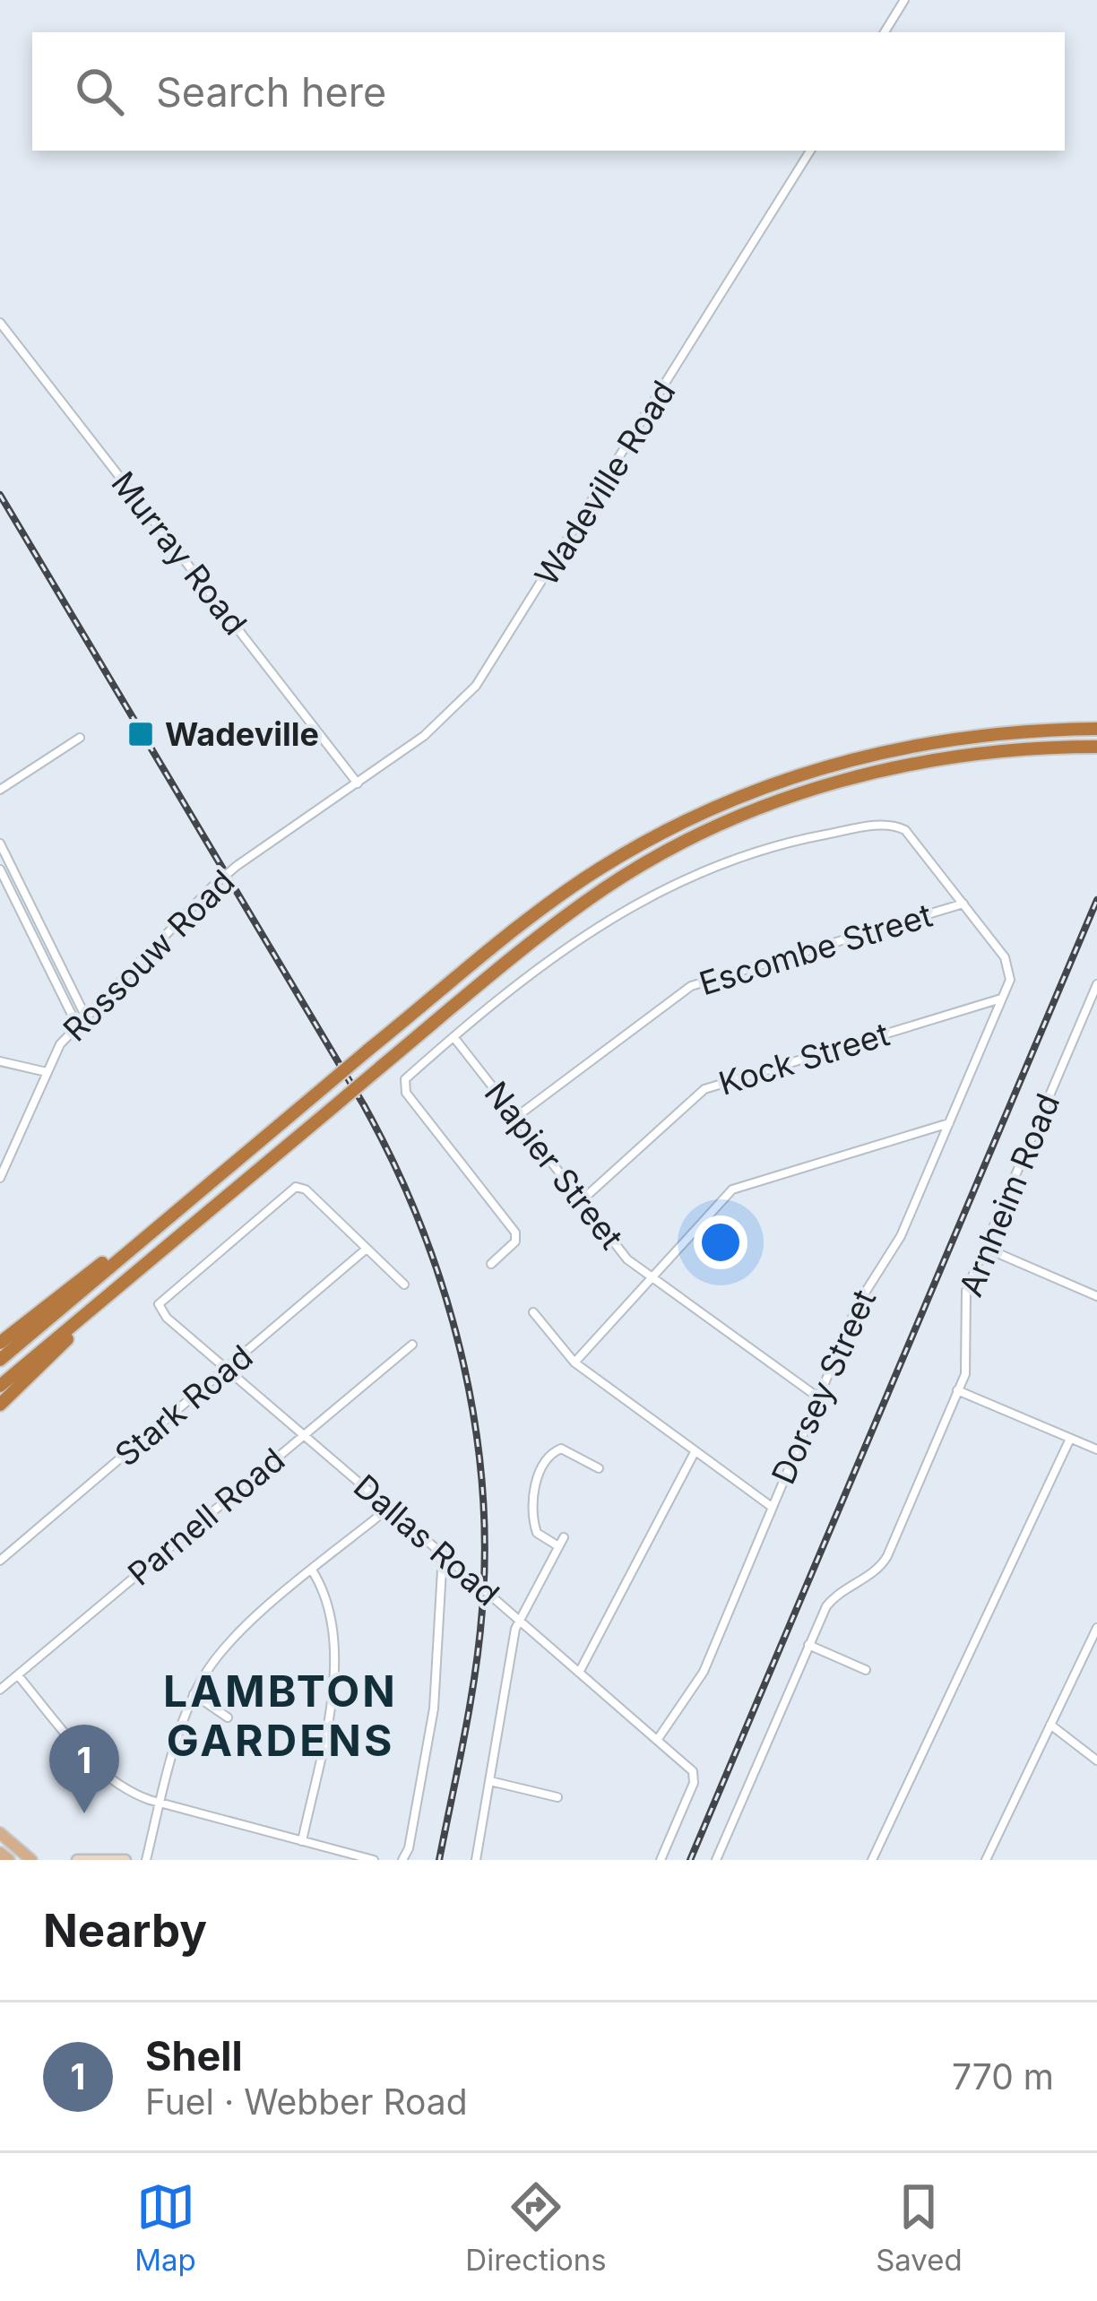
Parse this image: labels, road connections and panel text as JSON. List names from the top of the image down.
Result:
{
  "streets": {
    "street": [
      "Wadeville Road",
      "Murray Road",
      "Escombe Street",
      "Rossouw Road",
      "Kock Street",
      "Napier Street",
      "Arnheim Road",
      "Dorsey Street",
      "Stark Road",
      "Parnell Road",
      "Dallas Road"
    ]
  },
  "crossings": [
    ["Wadeville Road", "Murray Road"],
    ["Wadeville Road", "Rossouw Road"],
    ["Murray Road", "Rossouw Road"],
    ["Escombe Street", "Napier Street"],
    ["Escombe Street", "Dorsey Street"],
    ["Kock Street", "Napier Street"],
    ["Kock Street", "Dorsey Street"],
    ["Napier Street", "Dorsey Street"],
    ["Dorsey Street", "Dallas Road"],
    ["Stark Road", "Dallas Road"],
    ["Parnell Road", "Dallas Road"]
  ],
  "districts": ["LAMBTON GARDENS"],
  "places": {
    "transit": ["Wadeville"]
  },
  "page": {
    "search": "Search here",
    "pins": "1",
    "heading": "Nearby",
    "list": [
      {
        "mark": "1",
        "name": "Shell",
        "note": "Fuel · Webber Road",
        "value": "770 m"
      }
    ],
    "nav": ["Map", "Directions", "Saved"]
  }
}
